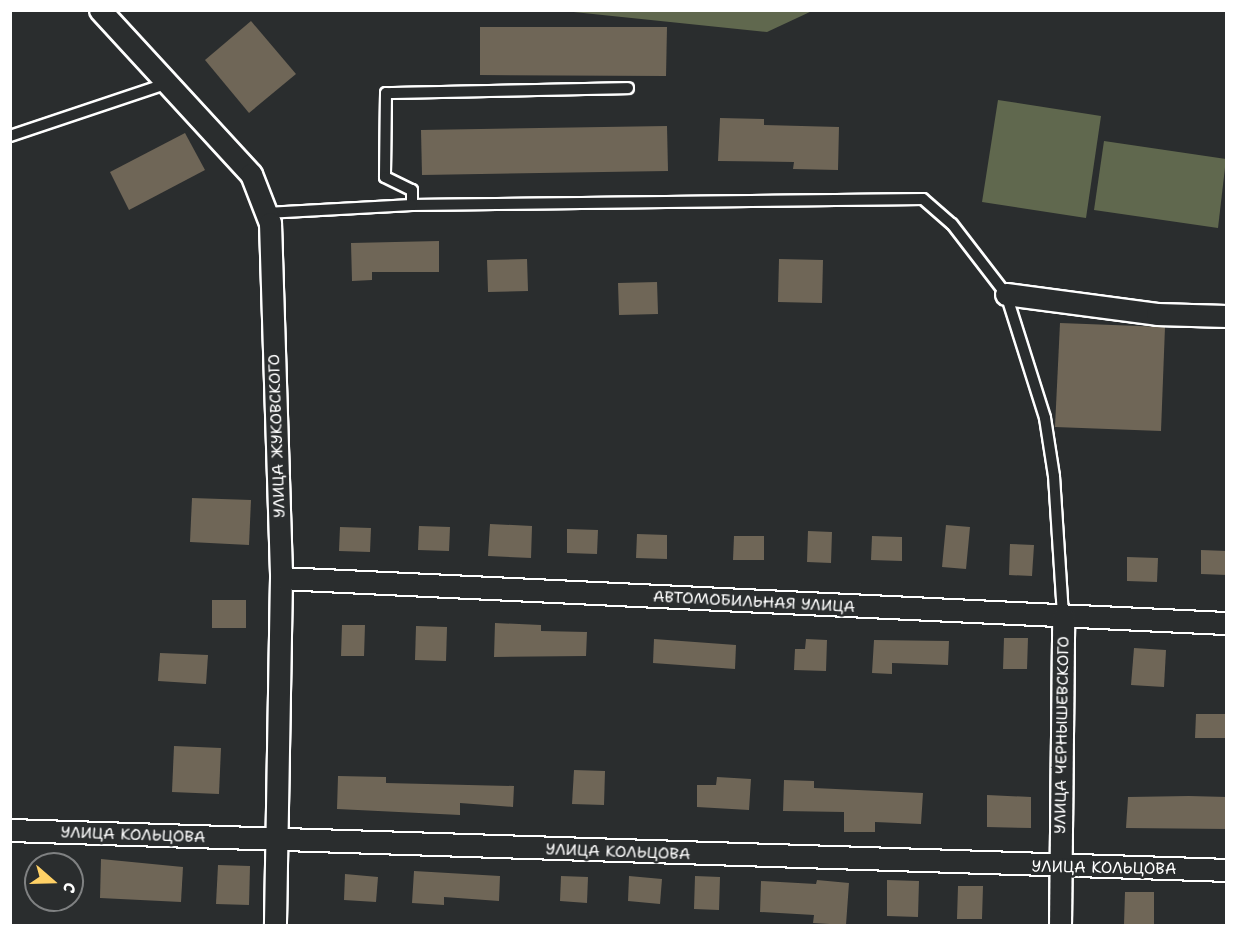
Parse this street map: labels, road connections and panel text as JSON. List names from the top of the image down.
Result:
{
  "streets": {
    "street": [
      "УЛИЦА ЖУКОВСКОГО",
      "АВТОМОБИЛЬНАЯ УЛИЦА",
      "УЛИЦА ЧЕРНЫШЕВСКОГО",
      "УЛИЦА КОЛЬЦОВА"
    ]
  },
  "crossings": [
    ["УЛИЦА ЖУКОВСКОГО", "АВТОМОБИЛЬНАЯ УЛИЦА"],
    ["УЛИЦА ЖУКОВСКОГО", "УЛИЦА КОЛЬЦОВА"],
    ["АВТОМОБИЛЬНАЯ УЛИЦА", "УЛИЦА ЧЕРНЫШЕВСКОГО"],
    ["УЛИЦА ЧЕРНЫШЕВСКОГО", "УЛИЦА КОЛЬЦОВА"]
  ],
  "north": "right"
}
